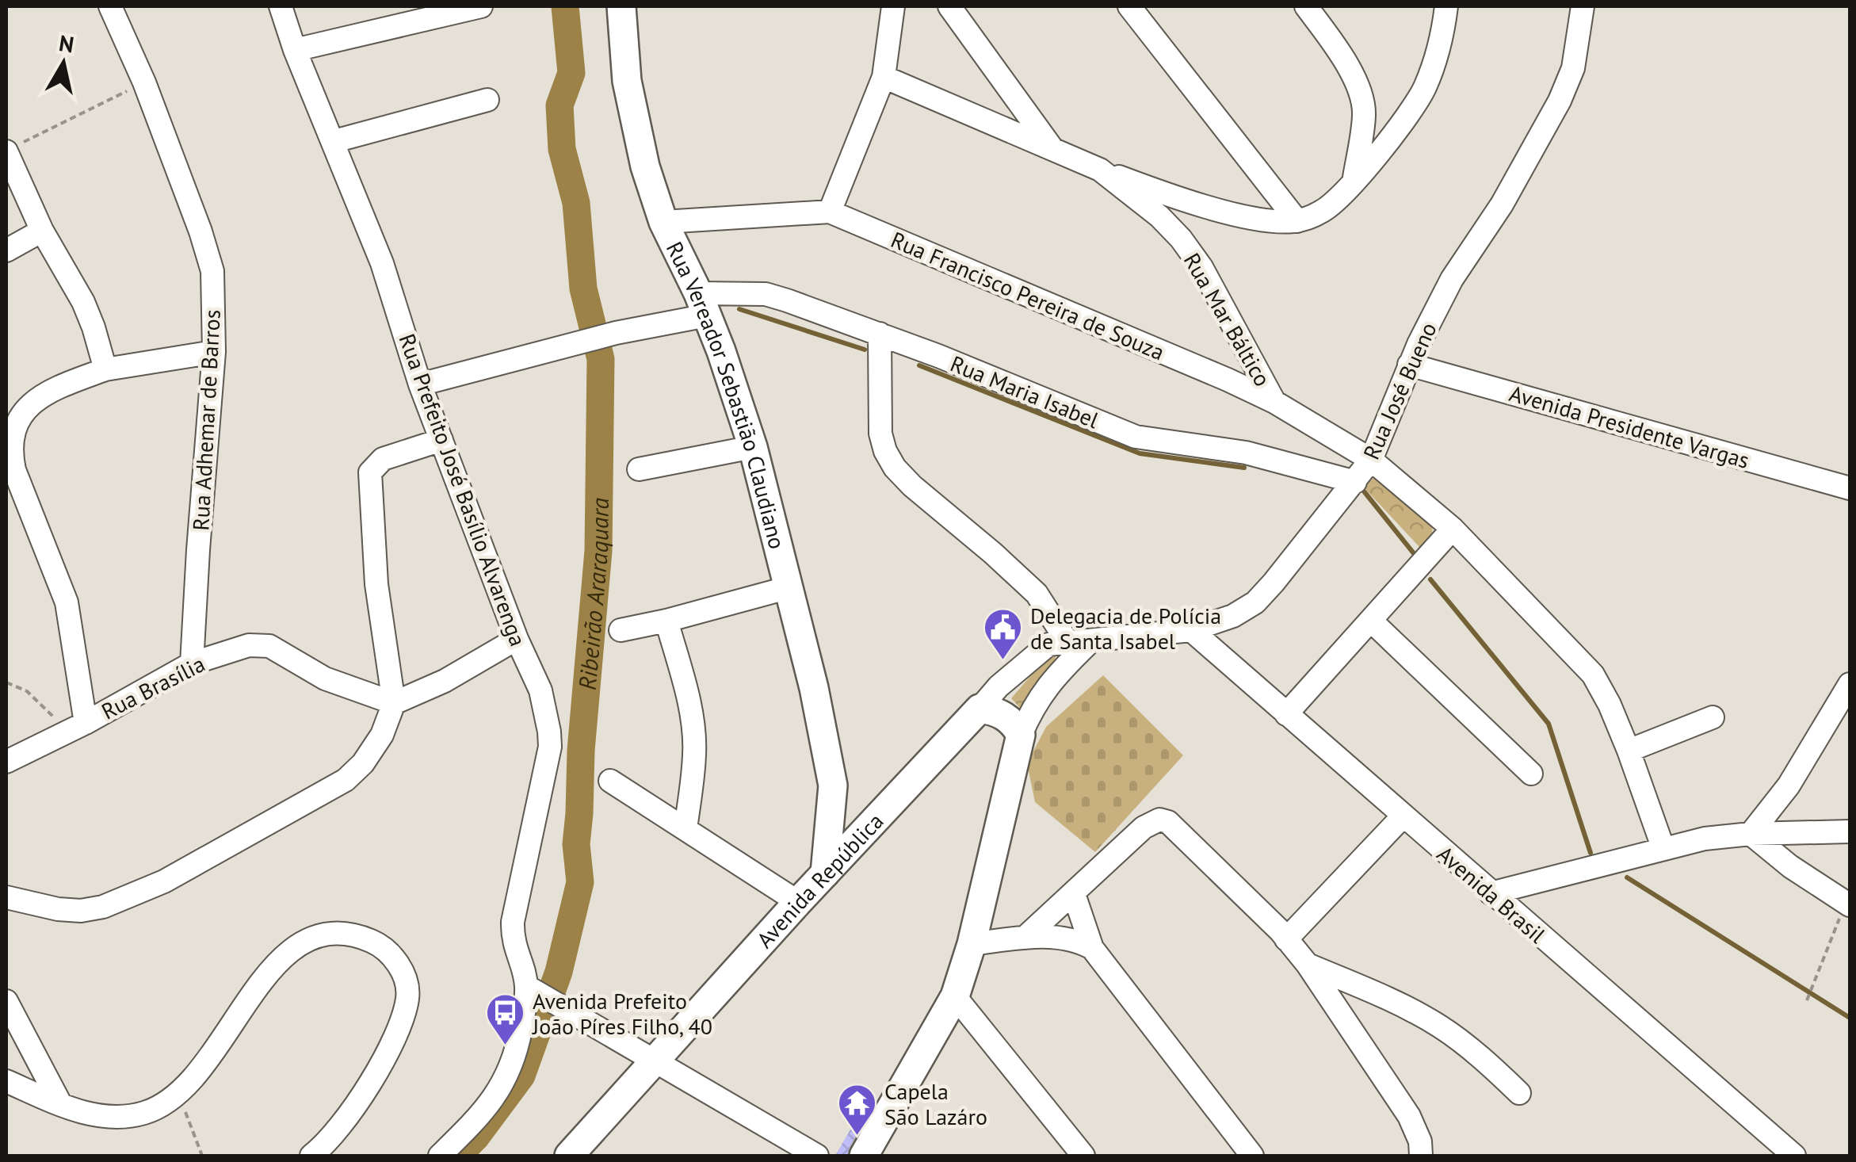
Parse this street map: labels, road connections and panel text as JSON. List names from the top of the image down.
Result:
{
  "streets": {
    "main road": ["Rua Vereador Sebastião Claudiano", "Avenida República"],
    "street": [
      "Rua Francisco Pereira de Souza",
      "Rua Mar Báltico",
      "Rua José Bueno",
      "Rua Maria Isabel",
      "Rua Adhemar de Barros",
      "Avenida Presidente Vargas",
      "Rua Prefeito José Basílio Alvarenga",
      "Rua Brasília",
      "Avenida Brasil"
    ]
  },
  "crossings": [
    ["Rua Francisco Pereira de Souza", "Rua Mar Báltico"],
    ["Rua Francisco Pereira de Souza", "Rua José Bueno"],
    ["Rua Francisco Pereira de Souza", "Rua Vereador Sebastião Claudiano"],
    ["Rua José Bueno", "Rua Maria Isabel"],
    ["Rua José Bueno", "Avenida Presidente Vargas"],
    ["Rua José Bueno", "Avenida República"],
    ["Rua José Bueno", "Avenida Brasil"],
    ["Rua Maria Isabel", "Rua Vereador Sebastião Claudiano"],
    ["Rua Maria Isabel", "Rua Prefeito José Basílio Alvarenga"],
    ["Rua Vereador Sebastião Claudiano", "Avenida República"],
    ["Rua Adhemar de Barros", "Rua Brasília"]
  ],
  "water": ["Ribeirão Araraquara"],
  "places": {
    "public building": ["Delegacia de Polícia de Santa Isabel"],
    "bus stop": ["Avenida Prefeito João Píres Filho, 40"],
    "temple": ["Capela São Lazáro"]
  },
  "north": "top"
}
